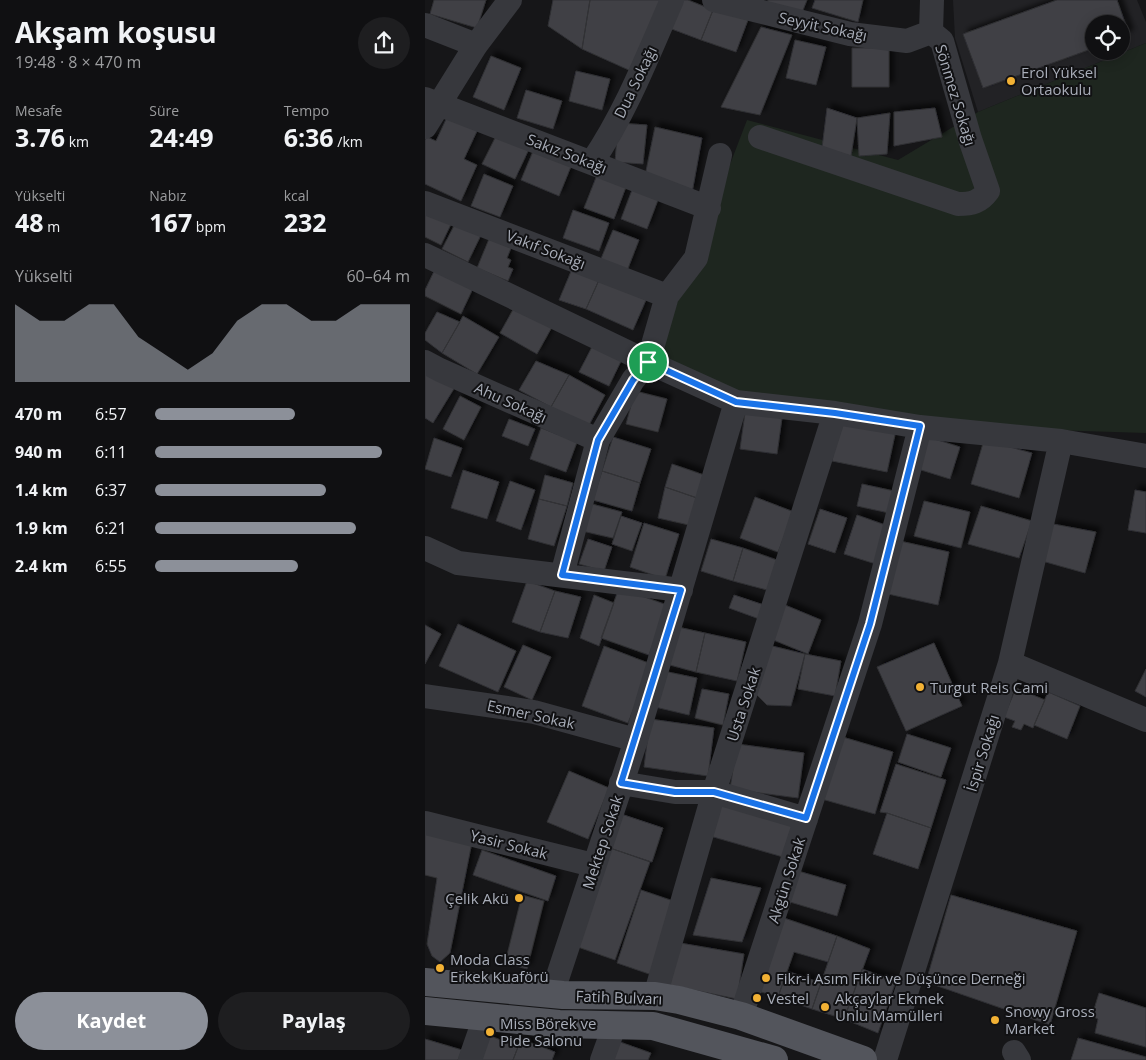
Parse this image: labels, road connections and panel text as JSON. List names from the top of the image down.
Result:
{
  "streets": {
    "main road": ["Fatih Bulvarı"],
    "street": [
      "Seyyit Sokağı",
      "Dua Sokağı",
      "Sönmez Sokağı",
      "Sakız Sokağı",
      "Vakıf Sokağı",
      "Ahu Sokağı",
      "Usta Sokak",
      "Esmer Sokak",
      "İspir Sokağı",
      "Mektep Sokak",
      "Yasir Sokak",
      "Akgün Sokak"
    ]
  },
  "crossings": [
    ["Seyyit Sokağı", "Sönmez Sokağı"],
    ["Dua Sokağı", "Sakız Sokağı"],
    ["Usta Sokak", "Fatih Bulvarı"],
    ["Esmer Sokak", "Mektep Sokak"],
    ["Mektep Sokak", "Yasir Sokak"],
    ["Mektep Sokak", "Fatih Bulvarı"],
    ["Akgün Sokak", "Fatih Bulvarı"]
  ],
  "places": [
    "Erol Yüksel Ortaokulu",
    "Turgut Reis Cami",
    "Çelik Akü",
    "Moda Class Erkek Kuaförü",
    "Fikr-i Asım Fikir ve Düşünce Derneği",
    "Vestel",
    "Akçaylar Ekmek Unlu Mamülleri",
    "Snowy Gross Market",
    "Miss Börek ve Pide Salonu"
  ],
  "page": {
    "heading": ["Akşam koşusu", "19:48 · 8 × 470 m"],
    "stats": [
      ["Mesafe", "3.76 km"],
      ["Süre", "24:49"],
      ["Tempo", "6:36 /km"],
      ["Yükselti", "48 m"],
      ["Nabız", "167 bpm"],
      ["kcal", "232"]
    ],
    "chart": ["Yükselti", "60–64 m"],
    "list": [
      {
        "name": "470 m",
        "note": "6:57"
      },
      {
        "name": "940 m",
        "note": "6:11"
      },
      {
        "name": "1.4 km",
        "note": "6:37"
      },
      {
        "name": "1.9 km",
        "note": "6:21"
      },
      {
        "name": "2.4 km",
        "note": "6:55"
      }
    ],
    "buttons": ["Kaydet", "Paylaş"]
  }
}
